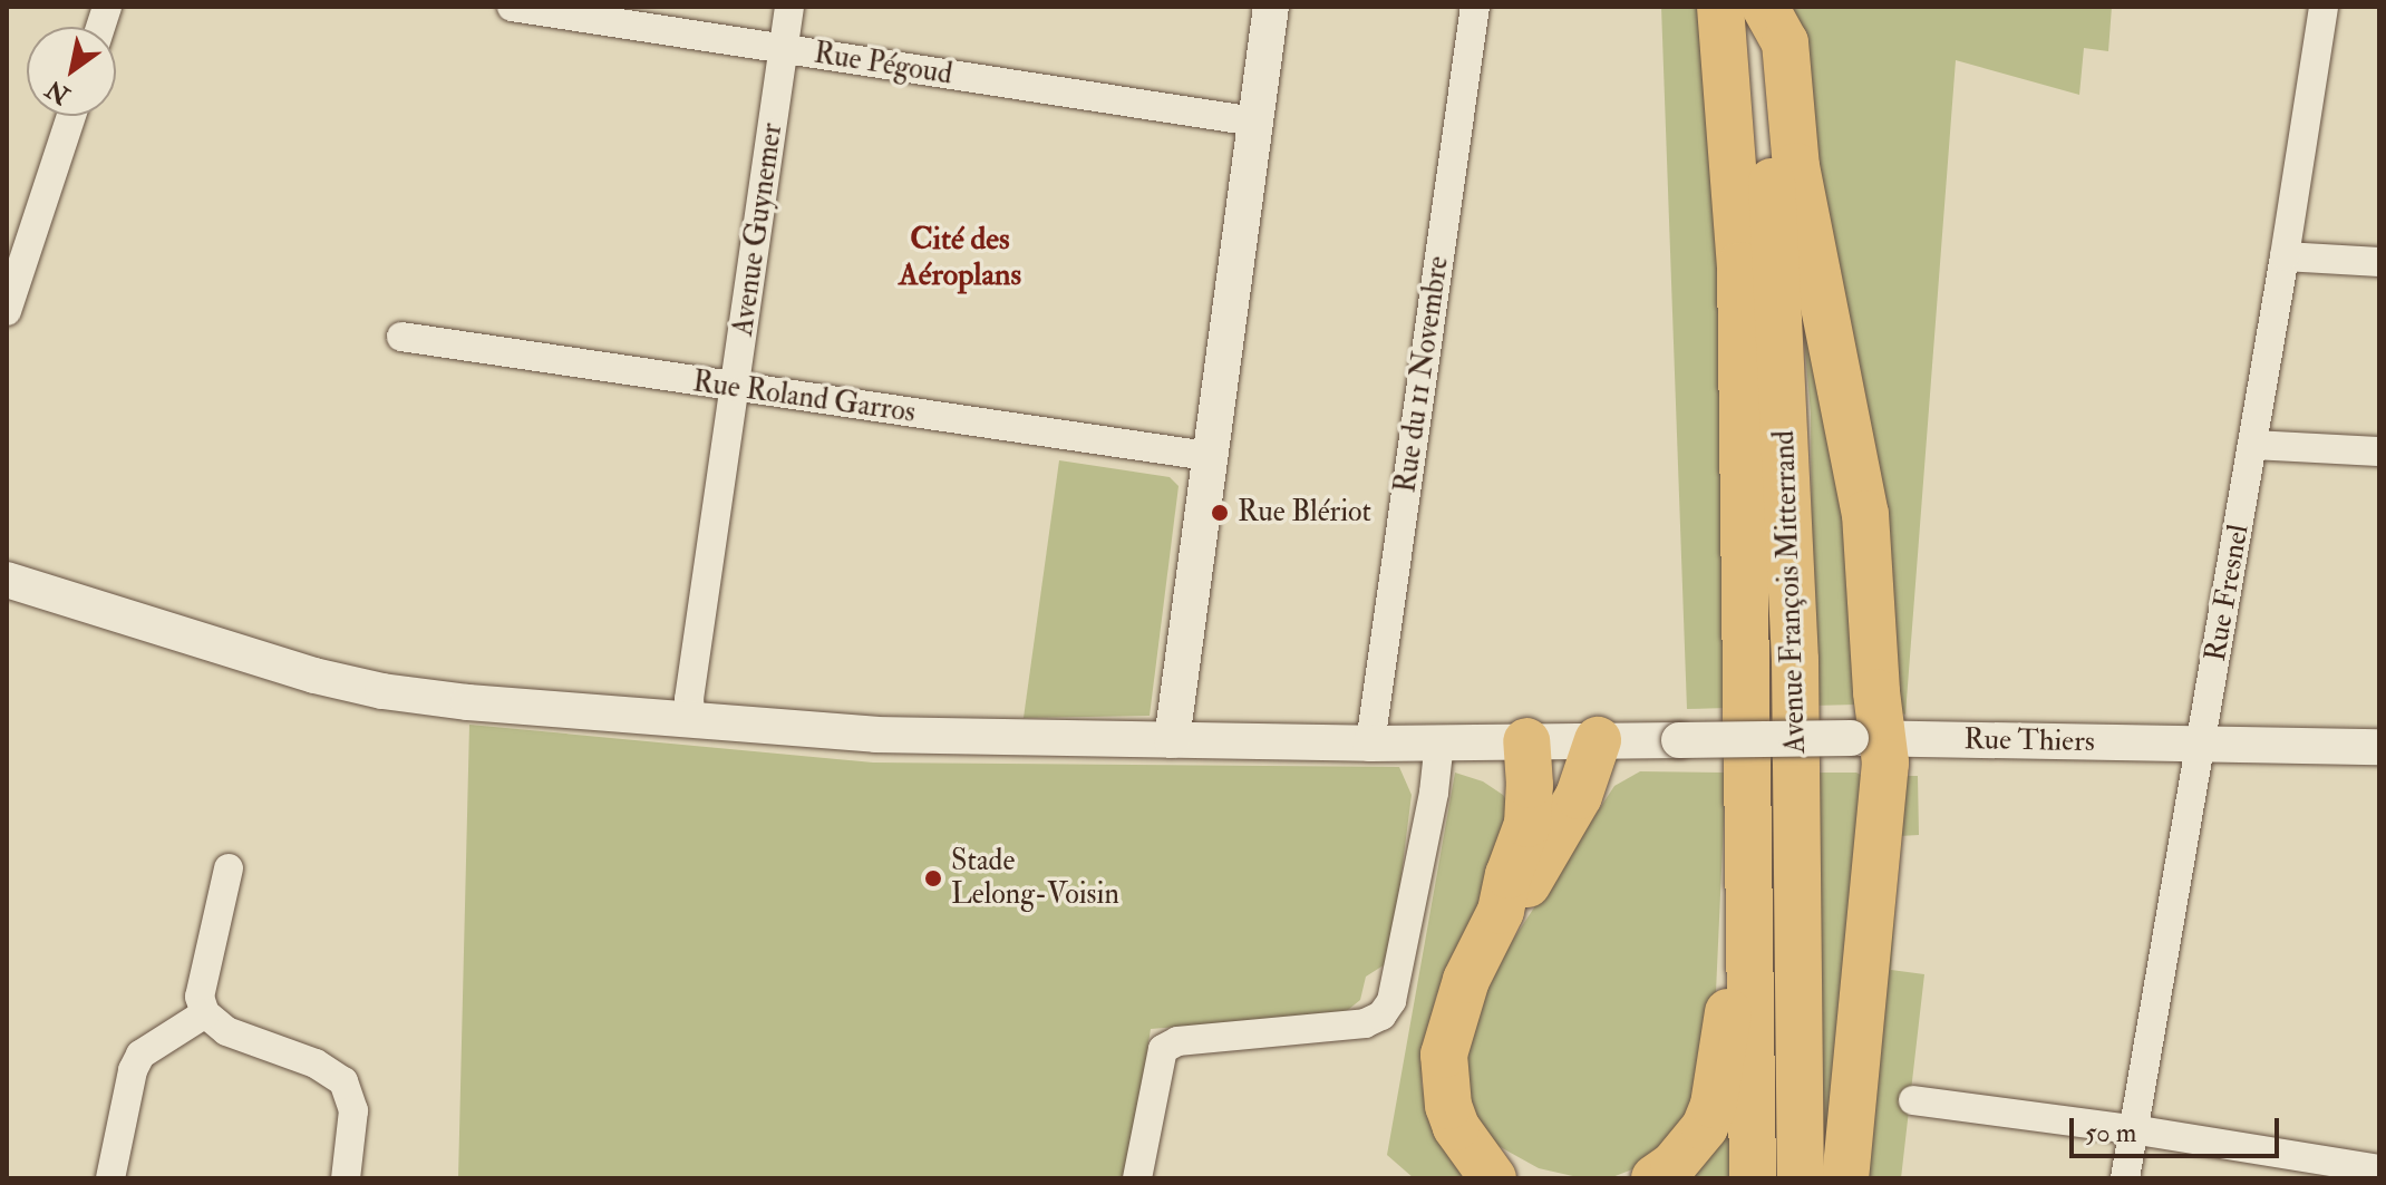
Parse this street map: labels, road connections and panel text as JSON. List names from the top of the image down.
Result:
{
  "streets": {
    "highway": ["Avenue François Mitterrand"],
    "street": [
      "Rue Pégoud",
      "Avenue Guynemer",
      "Rue du 11 Novembre",
      "Rue Roland Garros",
      "Rue Fresnel",
      "Rue Thiers"
    ]
  },
  "crossings": [
    ["Rue Pégoud", "Avenue Guynemer"],
    ["Avenue Guynemer", "Rue Roland Garros"],
    ["Avenue Guynemer", "Rue Thiers"],
    ["Rue du 11 Novembre", "Rue Thiers"],
    ["Rue Fresnel", "Rue Thiers"]
  ],
  "districts": ["Cité des Aéroplans"],
  "places": ["Rue Blériot", "Stade Lelong-Voisin"],
  "scale_bar": "50 m",
  "north": "bottom left"
}
